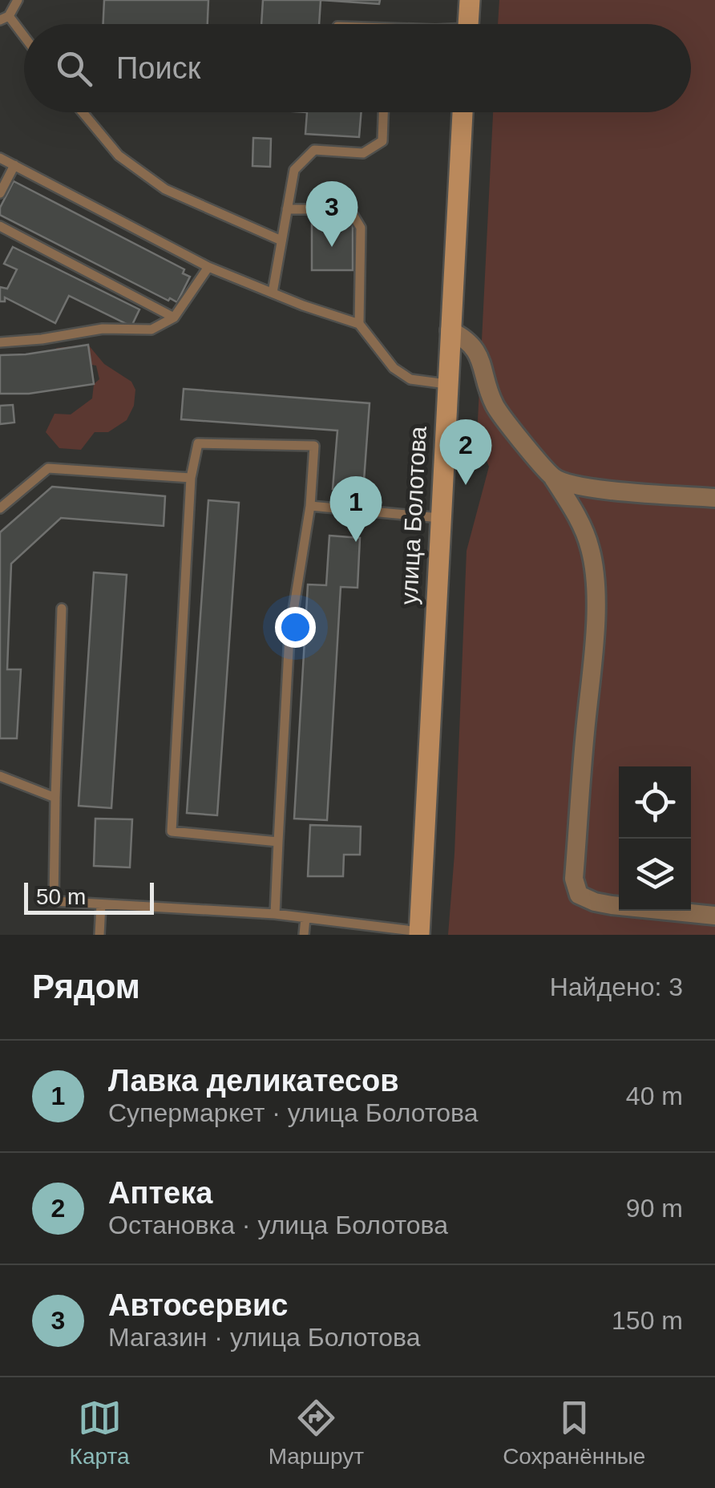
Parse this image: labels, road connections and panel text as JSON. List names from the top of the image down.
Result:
{
  "streets": {
    "main road": ["улица Болотова"]
  },
  "scale_bar": "50 m",
  "page": {
    "search": "Поиск",
    "pins": ["3", "2", "1"],
    "scale": "50 m",
    "heading": ["Рядом", "Найдено: 3"],
    "list": [
      {
        "mark": "1",
        "name": "Лавка деликатесов",
        "note": "Супермаркет · улица Болотова",
        "value": "40 m"
      },
      {
        "mark": "2",
        "name": "Аптека",
        "note": "Остановка · улица Болотова",
        "value": "90 m"
      },
      {
        "mark": "3",
        "name": "Автосервис",
        "note": "Магазин · улица Болотова",
        "value": "150 m"
      }
    ],
    "nav": ["Карта", "Маршрут", "Сохранённые"]
  }
}
